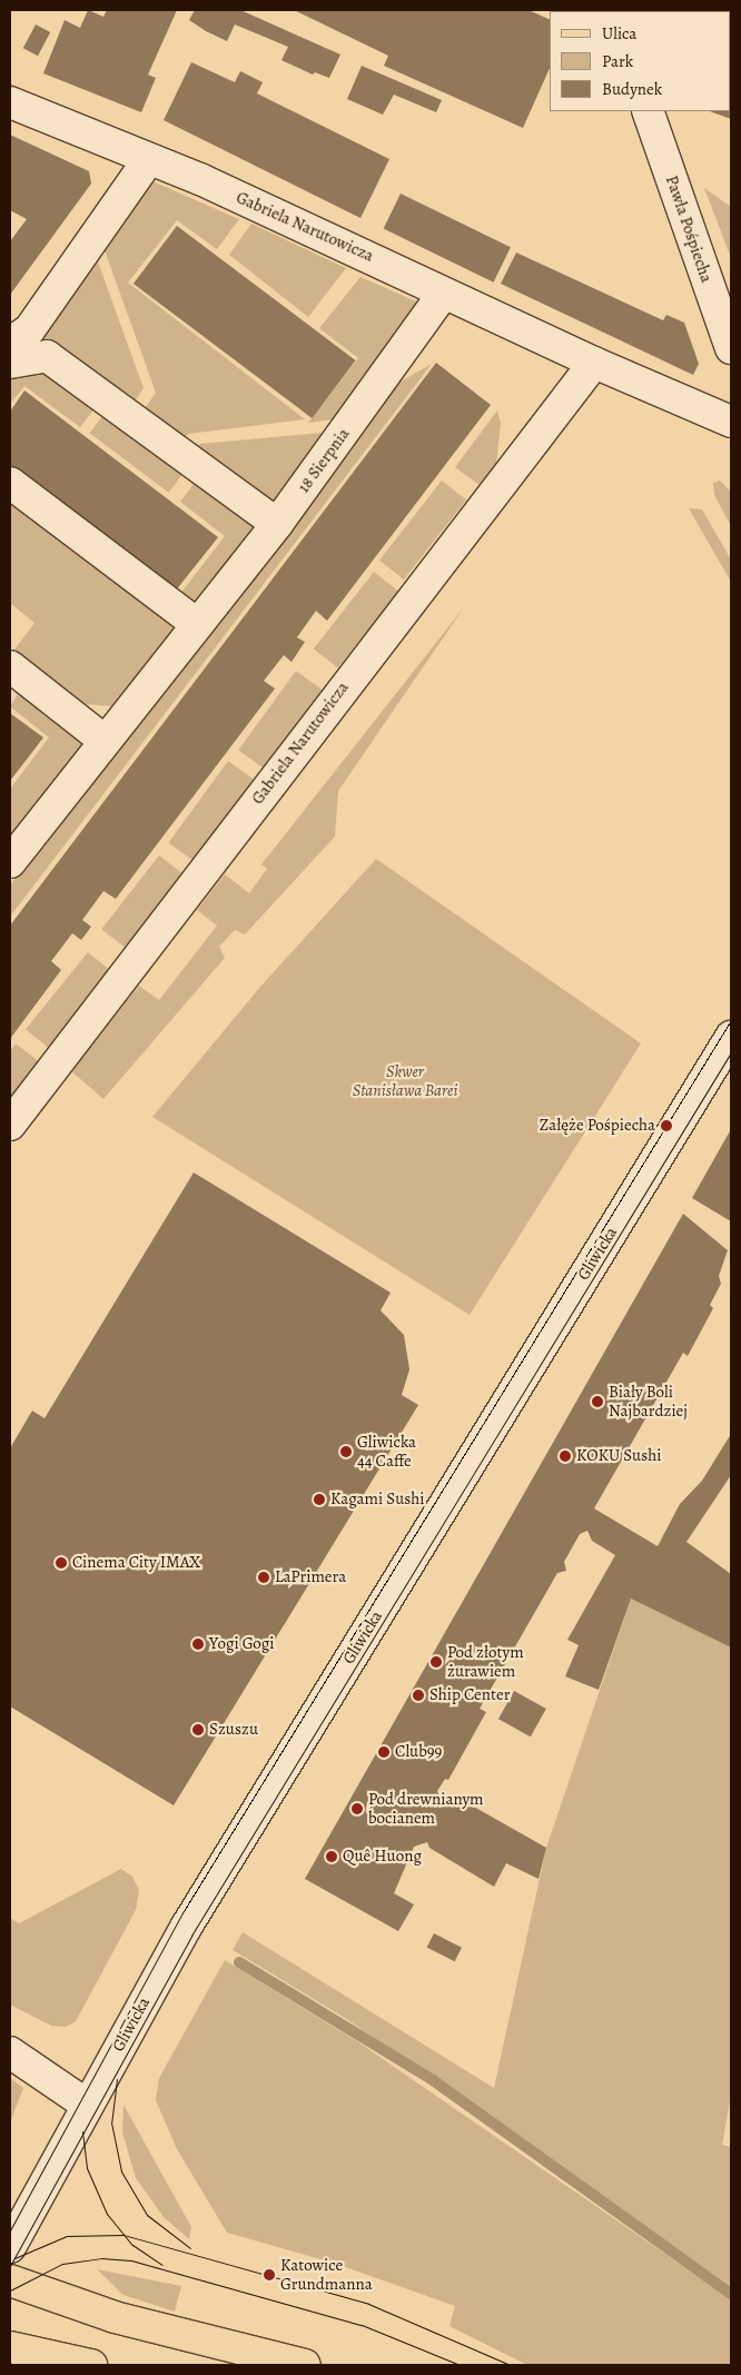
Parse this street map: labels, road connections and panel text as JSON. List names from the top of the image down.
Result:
{
  "streets": {
    "street": [
      "Gabriela Narutowicza",
      "Pawła Pośpiecha",
      "18 Sierpnia",
      "Gliwicka"
    ]
  },
  "crossings": [
    ["Gabriela Narutowicza", "18 Sierpnia"]
  ],
  "parks": ["Skwer Stanisława Barei"],
  "places": [
    "Załęże Pośpiecha",
    "Biały Boli Najbardziej",
    "Gliwicka 44 Caffe",
    "KOKU Sushi",
    "Kagami Sushi",
    "Cinema City IMAX",
    "LaPrimera",
    "Yogi Gogi",
    "Pod złotym żurawiem",
    "Ship Center",
    "Szuszu",
    "Club99",
    "Pod drewnianym bocianem",
    "Quê Huong",
    "Katowice Grundmanna"
  ],
  "legend": ["Ulica", "Park", "Budynek"]
}
